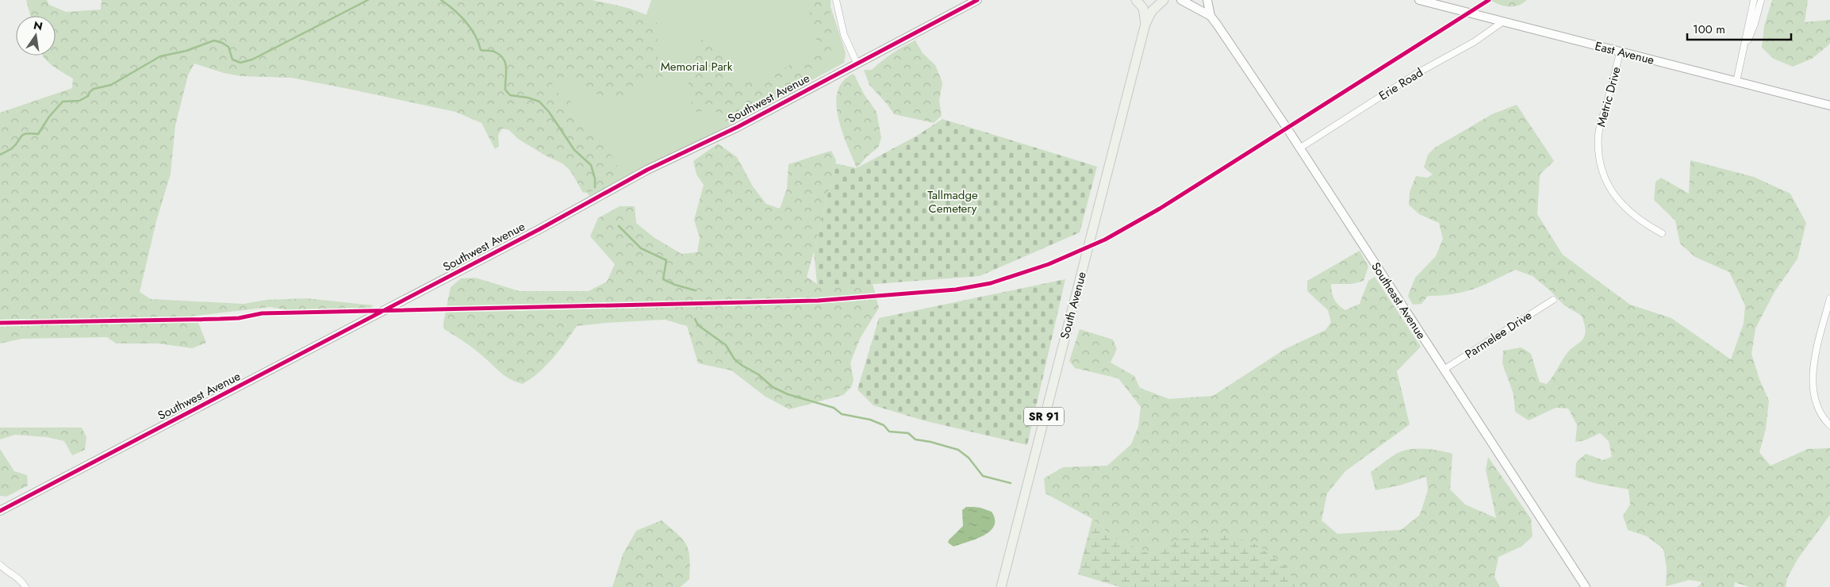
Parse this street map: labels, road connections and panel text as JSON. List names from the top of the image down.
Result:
{
  "streets": {
    "main road": ["South Avenue", "SR 91"],
    "street": [
      "East Avenue",
      "Erie Road",
      "Metric Drive",
      "Southwest Avenue",
      "Southeast Avenue",
      "Parmelee Drive"
    ]
  },
  "crossings": [
    ["East Avenue", "Erie Road"],
    ["East Avenue", "Metric Drive"],
    ["Erie Road", "Southeast Avenue"],
    ["Southeast Avenue", "Parmelee Drive"]
  ],
  "parks": ["Memorial Park", "Tallmadge Cemetery"],
  "scale_bar": "100 m",
  "north": "top"
}
